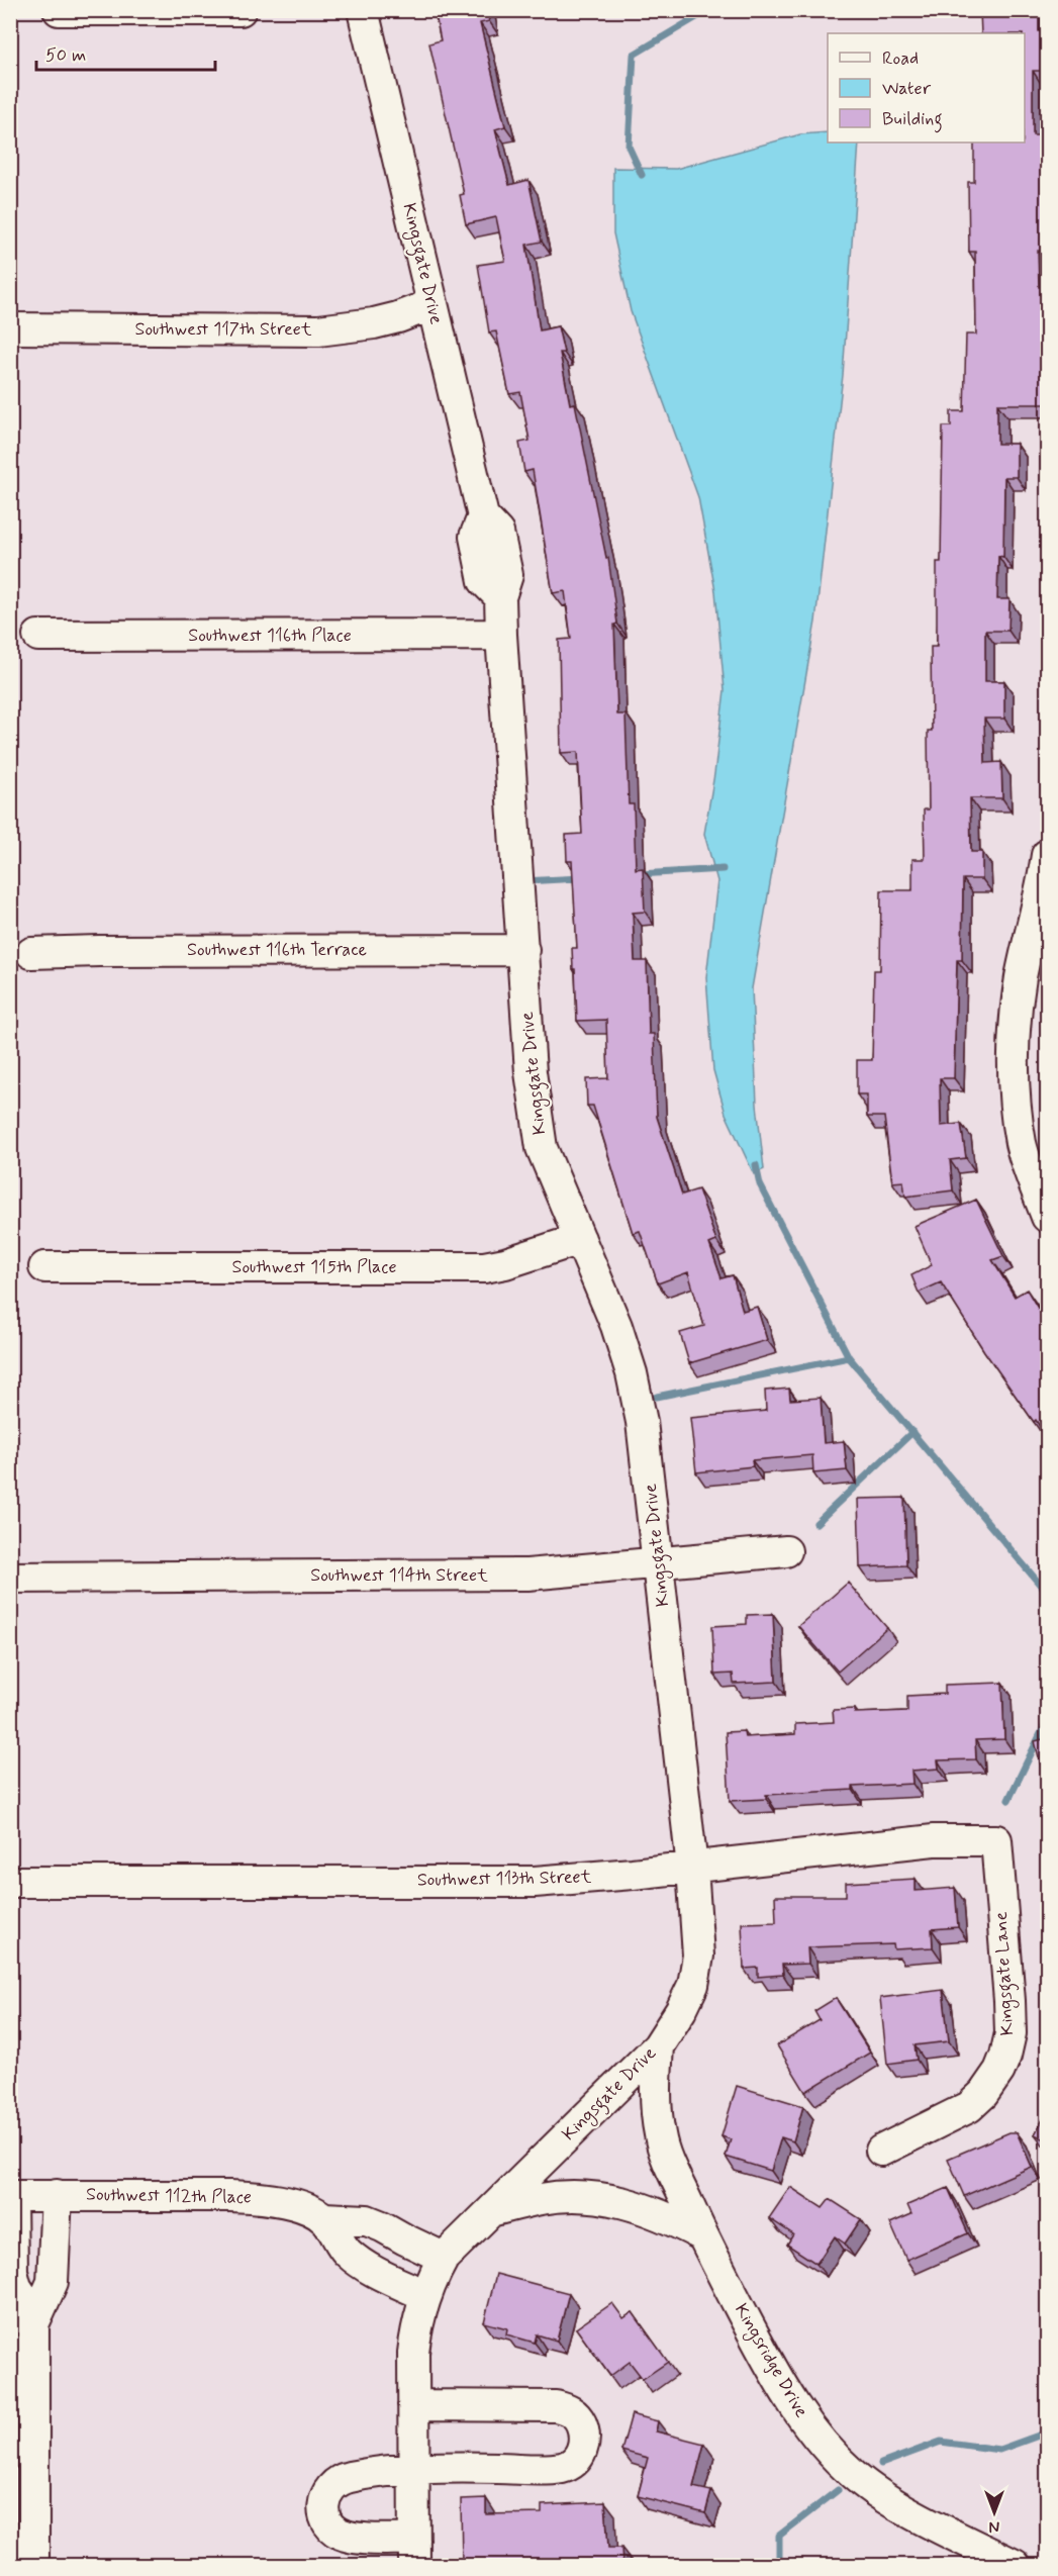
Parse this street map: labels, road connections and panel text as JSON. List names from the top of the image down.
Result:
{
  "streets": {
    "street": [
      "Kingsgate Drive",
      "Southwest 117th Street",
      "Southwest 116th Place",
      "Southwest 116th Terrace",
      "Southwest 115th Place",
      "Southwest 114th Street",
      "Southwest 113th Street",
      "Kingsgate Lane",
      "Southwest 112th Place",
      "Kingsridge Drive"
    ]
  },
  "crossings": [
    ["Kingsgate Drive", "Southwest 117th Street"],
    ["Kingsgate Drive", "Southwest 116th Place"],
    ["Kingsgate Drive", "Southwest 116th Terrace"],
    ["Kingsgate Drive", "Southwest 115th Place"],
    ["Kingsgate Drive", "Southwest 114th Street"],
    ["Kingsgate Drive", "Southwest 113th Street"],
    ["Kingsgate Drive", "Southwest 112th Place"],
    ["Kingsgate Drive", "Kingsridge Drive"],
    ["Southwest 113th Street", "Kingsgate Lane"]
  ],
  "legend": ["Road", "Water", "Building"],
  "scale_bar": "50 m",
  "north": "bottom"
}
